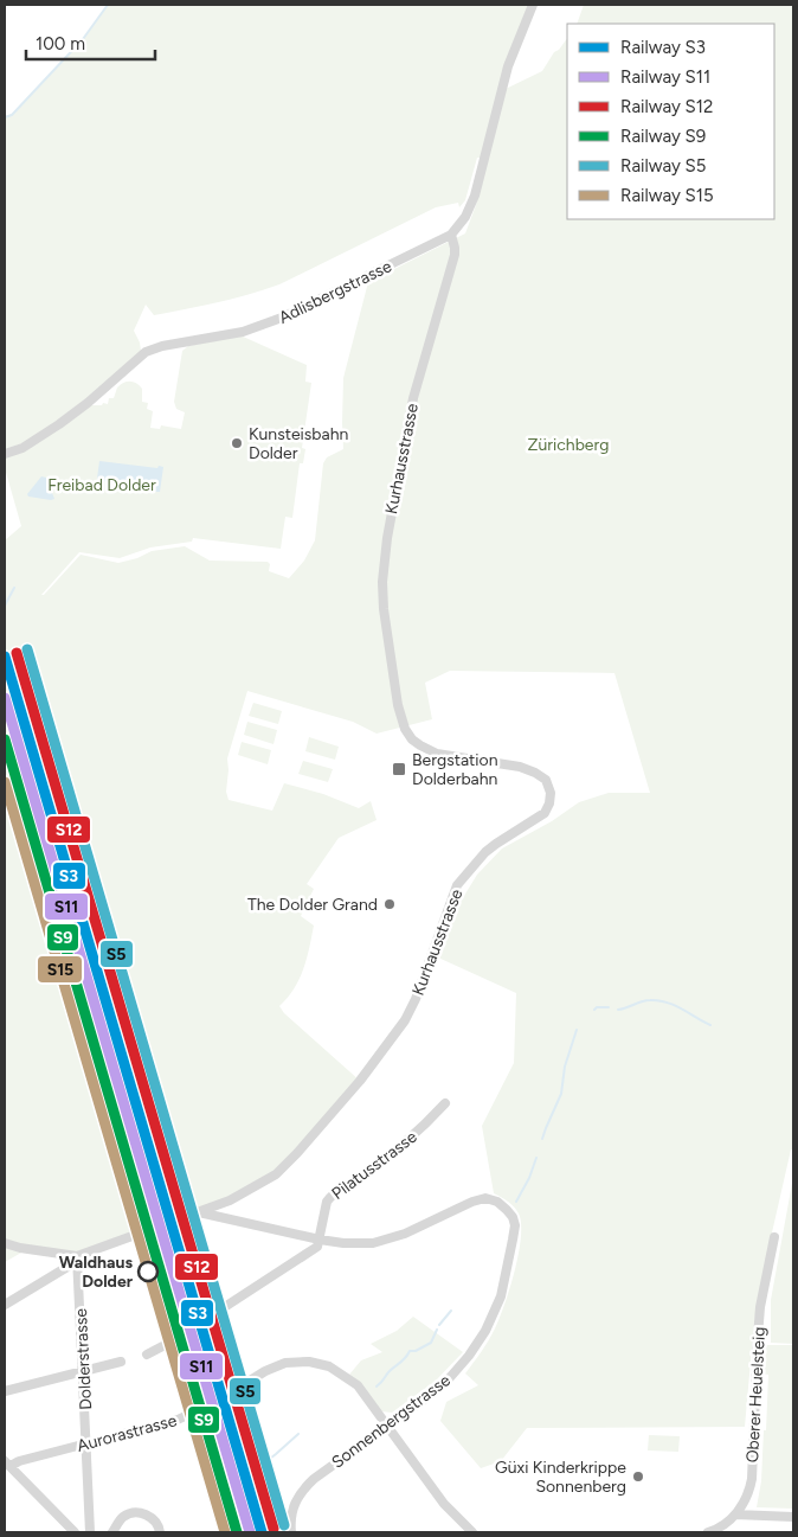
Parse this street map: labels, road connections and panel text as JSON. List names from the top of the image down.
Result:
{
  "streets": {
    "street": [
      "Adlisbergstrasse",
      "Kurhausstrasse",
      "Pilatusstrasse",
      "Dolderstrasse",
      "Oberer Heuelsteig",
      "Sonnenbergstrasse",
      "Aurorastrasse"
    ]
  },
  "crossings": [
    ["Adlisbergstrasse", "Kurhausstrasse"],
    ["Kurhausstrasse", "Dolderstrasse"],
    ["Kurhausstrasse", "Sonnenbergstrasse"],
    ["Pilatusstrasse", "Sonnenbergstrasse"],
    ["Dolderstrasse", "Aurorastrasse"],
    ["Sonnenbergstrasse", "Aurorastrasse"]
  ],
  "parks": ["Zürichberg", "Freibad Dolder"],
  "places": {
    "other": [
      "Kunsteisbahn Dolder",
      "The Dolder Grand",
      "Waldhaus Dolder",
      "Güxi Kinderkrippe Sonnenberg"
    ],
    "transit": ["Bergstation Dolderbahn"]
  },
  "lines": [
    "rail line S5",
    "rail line S12",
    "rail line S3",
    "rail line S11",
    "rail line S9",
    "rail line S15"
  ],
  "legend": [
    "Railway S3",
    "Railway S11",
    "Railway S12",
    "Railway S9",
    "Railway S5",
    "Railway S15"
  ],
  "scale_bar": "100 m"
}
